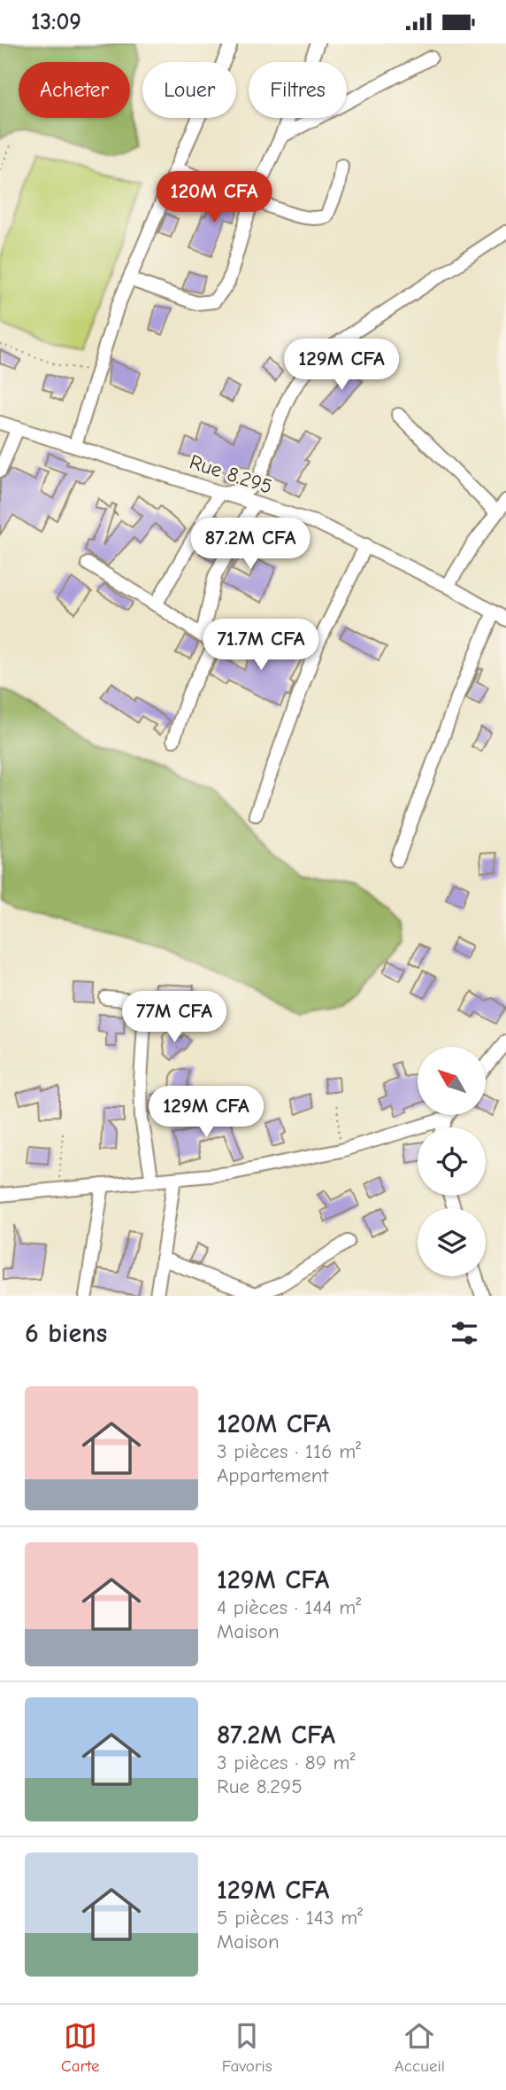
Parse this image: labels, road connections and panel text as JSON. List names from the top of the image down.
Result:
{
  "streets": {
    "street": ["Rue 8.295"]
  },
  "north": "top left",
  "page": {
    "status": "13:09",
    "chip": ["Acheter", "Louer", "Filtres"],
    "price": [
      "120M CFA",
      "129M CFA",
      "87.2M CFA",
      "71.7M CFA",
      "77M CFA",
      "129M CFA"
    ],
    "heading": "6 biens",
    "list": [
      {
        "name": "120M CFA",
        "note": "3 pièces · 116 m² · Appartement"
      },
      {
        "name": "129M CFA",
        "note": "4 pièces · 144 m² · Maison"
      },
      {
        "name": "87.2M CFA",
        "note": "3 pièces · 89 m² · Rue 8.295"
      },
      {
        "name": "129M CFA",
        "note": "5 pièces · 143 m² · Maison"
      }
    ],
    "tabs": ["Carte", "Favoris", "Accueil"]
  }
}
